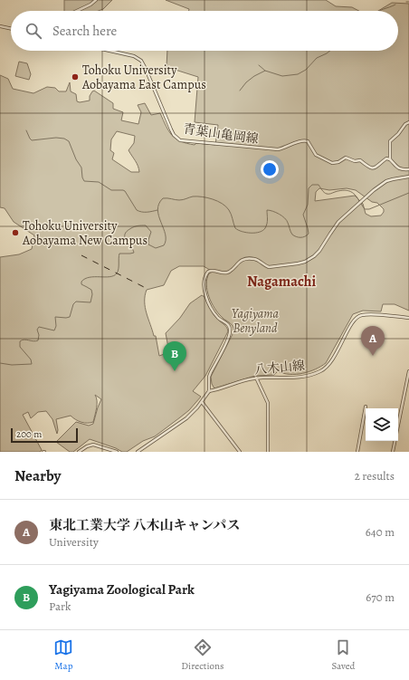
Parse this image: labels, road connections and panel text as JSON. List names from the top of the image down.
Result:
{
  "streets": {
    "street": ["青葉山亀岡線", "八木山線"]
  },
  "districts": ["Nagamachi"],
  "parks": ["Yagiyama Benyland"],
  "places": ["Tohoku University Aobayama East Campus", "Tohoku University Aobayama New Campus"],
  "scale_bar": "200 m",
  "page": {
    "search": "Search here",
    "pins": ["A", "B"],
    "scale": "200 m",
    "heading": ["Nearby", "2 results"],
    "list": [
      {
        "mark": "A",
        "name": "東北工業大学 八木山キャンパス",
        "note": "University",
        "value": "640 m"
      },
      {
        "mark": "B",
        "name": "Yagiyama Zoological Park",
        "note": "Park",
        "value": "670 m"
      }
    ],
    "nav": ["Map", "Directions", "Saved"]
  }
}
